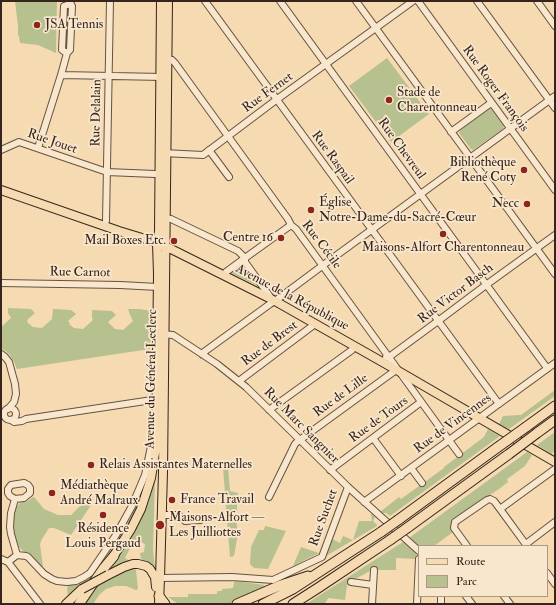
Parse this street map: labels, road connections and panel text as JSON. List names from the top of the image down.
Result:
{
  "streets": {
    "main road": ["Avenue de la République", "Avenue du Général Leclerc"],
    "street": [
      "Rue Roger François",
      "Rue Fernet",
      "Rue Delalain",
      "Rue Jouet",
      "Rue Chevreul",
      "Rue Raspail",
      "Rue Cécile",
      "Rue Carnot",
      "Rue Victor Basch",
      "Rue de Brest",
      "Rue de Lille",
      "Rue de Tours",
      "Rue de Vincennes",
      "Rue Marc Sangnier",
      "Rue Suchet"
    ]
  },
  "crossings": [
    ["Rue Fernet", "Rue Chevreul"],
    ["Rue Fernet", "Rue Raspail"],
    ["Rue Fernet", "Rue Cécile"],
    ["Rue Fernet", "Avenue du Général Leclerc"],
    ["Rue Delalain", "Rue Jouet"],
    ["Rue Delalain", "Avenue de la République"],
    ["Rue Jouet", "Avenue du Général Leclerc"],
    ["Rue Chevreul", "Rue Victor Basch"],
    ["Rue Chevreul", "Rue de Vincennes"],
    ["Rue Raspail", "Rue Victor Basch"],
    ["Rue Raspail", "Rue de Vincennes"],
    ["Rue Cécile", "Rue Victor Basch"],
    ["Rue Cécile", "Avenue de la République"],
    ["Rue Cécile", "Avenue du Général Leclerc"],
    ["Rue Cécile", "Rue de Lille"],
    ["Rue Cécile", "Rue de Tours"],
    ["Rue Cécile", "Rue de Vincennes"],
    ["Rue Carnot", "Avenue du Général Leclerc"],
    ["Rue Victor Basch", "Avenue de la République"],
    ["Avenue de la République", "Rue de Brest"],
    ["Avenue de la République", "Avenue du Général Leclerc"],
    ["Avenue de la République", "Rue de Lille"],
    ["Avenue de la République", "Rue de Vincennes"],
    ["Rue de Brest", "Rue Marc Sangnier"],
    ["Avenue du Général Leclerc", "Rue Marc Sangnier"],
    ["Avenue du Général Leclerc", "Rue Suchet"],
    ["Rue de Lille", "Rue Marc Sangnier"],
    ["Rue de Tours", "Rue Marc Sangnier"],
    ["Rue de Vincennes", "Rue Marc Sangnier"],
    ["Rue Marc Sangnier", "Rue Suchet"]
  ],
  "places": [
    "JSA Tennis",
    "Stade de Charentonneau",
    "Bibliothèque René Coty",
    "Necc",
    "Église Notre-Dame-du-Sacré-Cœur",
    "Maisons-Alfort Charentonneau",
    "Centre 16",
    "Mail Boxes Etc.",
    "Relais Assistantes Maternelles",
    "Médiathèque André Malraux",
    "France Travail",
    "Résidence Louis Pergaud",
    "Maisons-Alfort — Les Juilliottes"
  ],
  "legend": ["Route", "Parc"]
}
